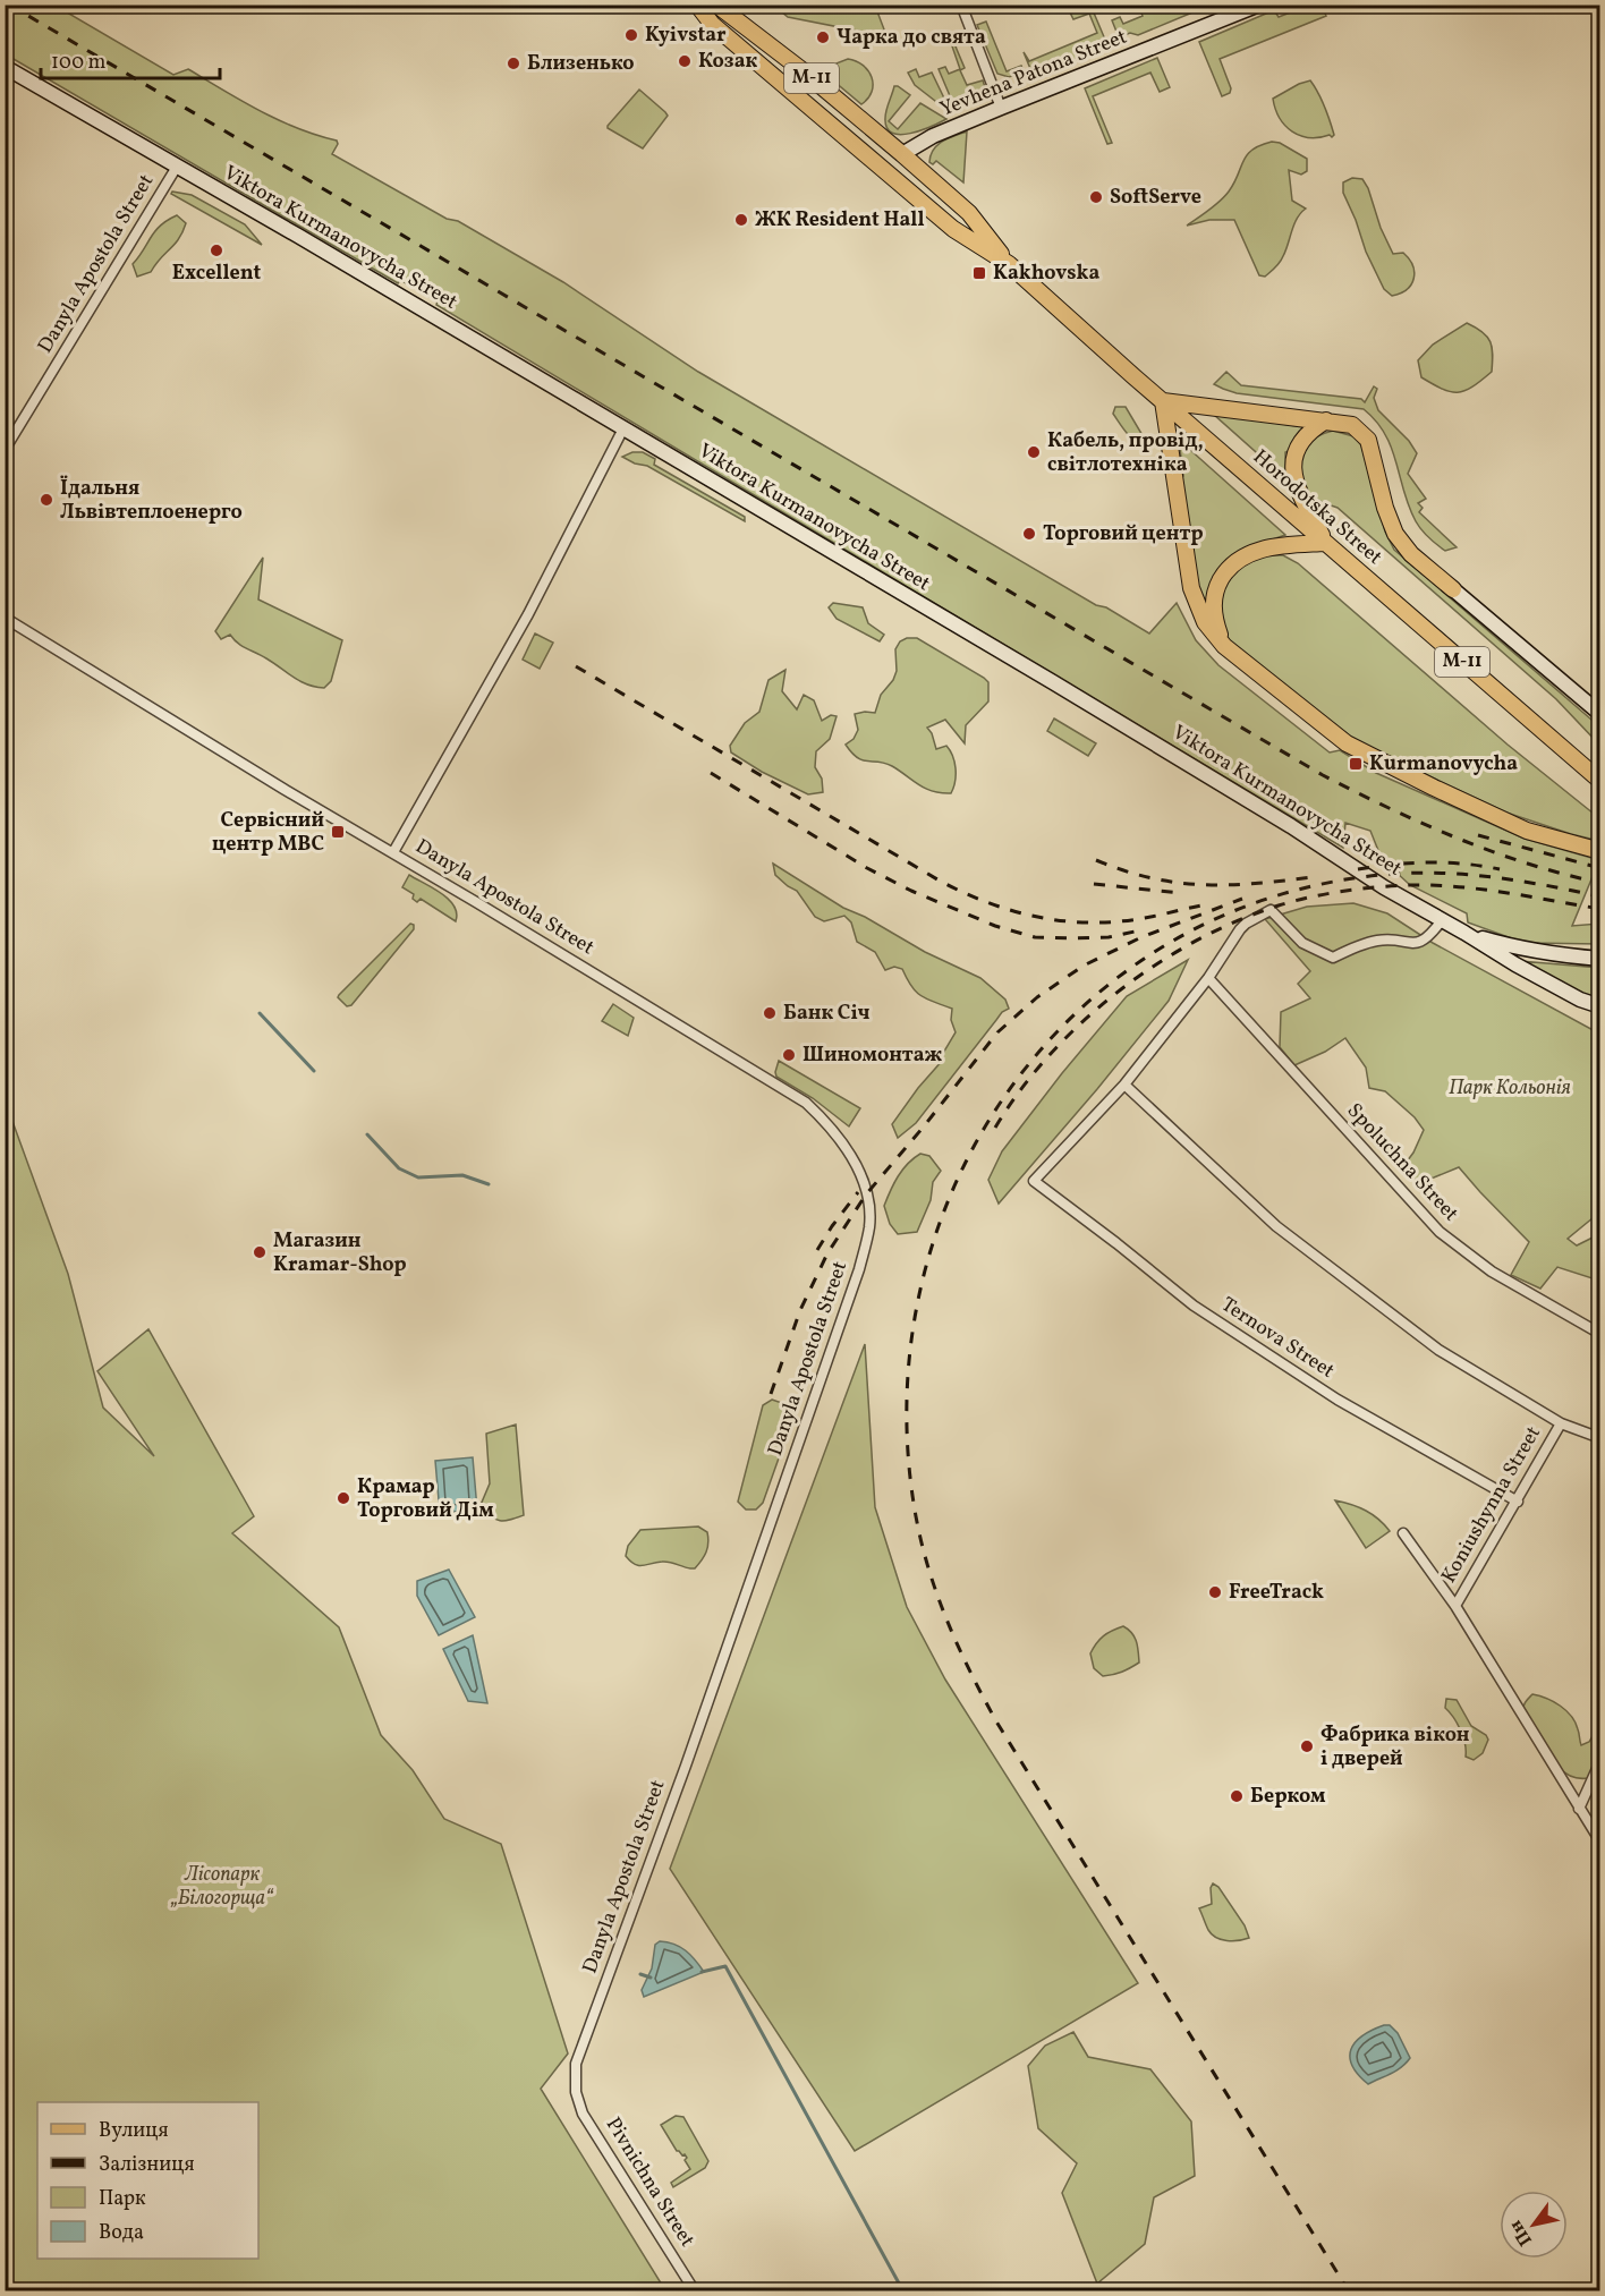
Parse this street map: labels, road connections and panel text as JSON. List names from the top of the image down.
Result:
{
  "streets": {
    "main road": ["М-11", "Horodotska Street"],
    "street": [
      "Yevhena Patona Street",
      "Viktora Kurmanovycha Street",
      "Danyla Apostola Street",
      "Spoluchna Street",
      "Ternova Street",
      "Koniushynna Street",
      "Pivnichna Street"
    ]
  },
  "crossings": [
    ["Yevhena Patona Street", "Horodotska Street"],
    ["Viktora Kurmanovycha Street", "Danyla Apostola Street"],
    ["Danyla Apostola Street", "Pivnichna Street"],
    ["Ternova Street", "Koniushynna Street"]
  ],
  "parks": ["Парк Кольонія", "Лісопарк „Білогорща“"],
  "places": {
    "other": [
      "Kyivstar",
      "Чарка до свята",
      "Козак",
      "Близенько",
      "SoftServe",
      "ЖК Resident Hall",
      "Excellent",
      "Кабель, провід, світлотехніка",
      "Їдальня Львівтеплоенерго",
      "Торговий центр",
      "Банк Січ",
      "Шиномонтаж",
      "Магазин Kramar-Shop",
      "Крамар Торговий Дім",
      "FreeTrack",
      "Фабрика вікон і дверей",
      "Берком"
    ],
    "transit": ["Kakhovska", "Kurmanovycha", "Сервісний центр МВС"]
  },
  "legend": [
    "Вулиця",
    "Залізниця",
    "Парк",
    "Вода"
  ],
  "scale_bar": "100 m",
  "north": "bottom left"
}
